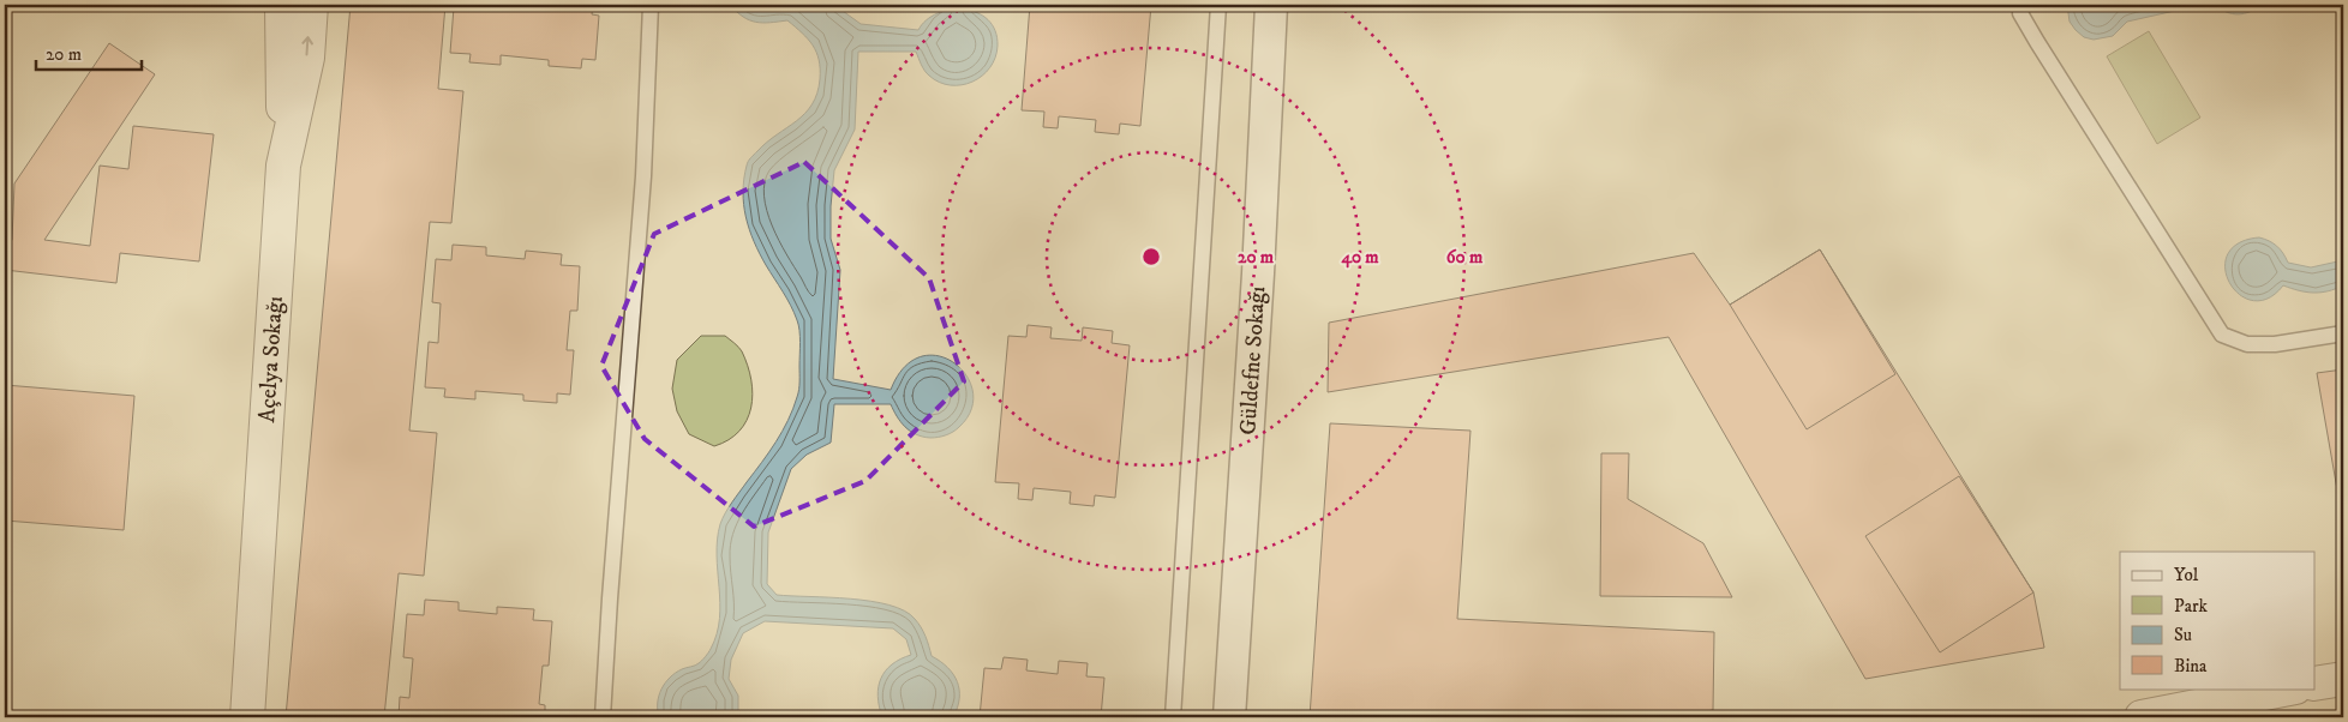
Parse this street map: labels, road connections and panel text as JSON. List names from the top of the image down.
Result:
{
  "streets": {
    "street": ["Açelya Sokağı", "Güldefne Sokağı"]
  },
  "legend": [
    "Yol",
    "Park",
    "Su",
    "Bina"
  ],
  "scale_bar": "20 m",
  "rings": ["20 m", "40 m", "60 m"]
}
